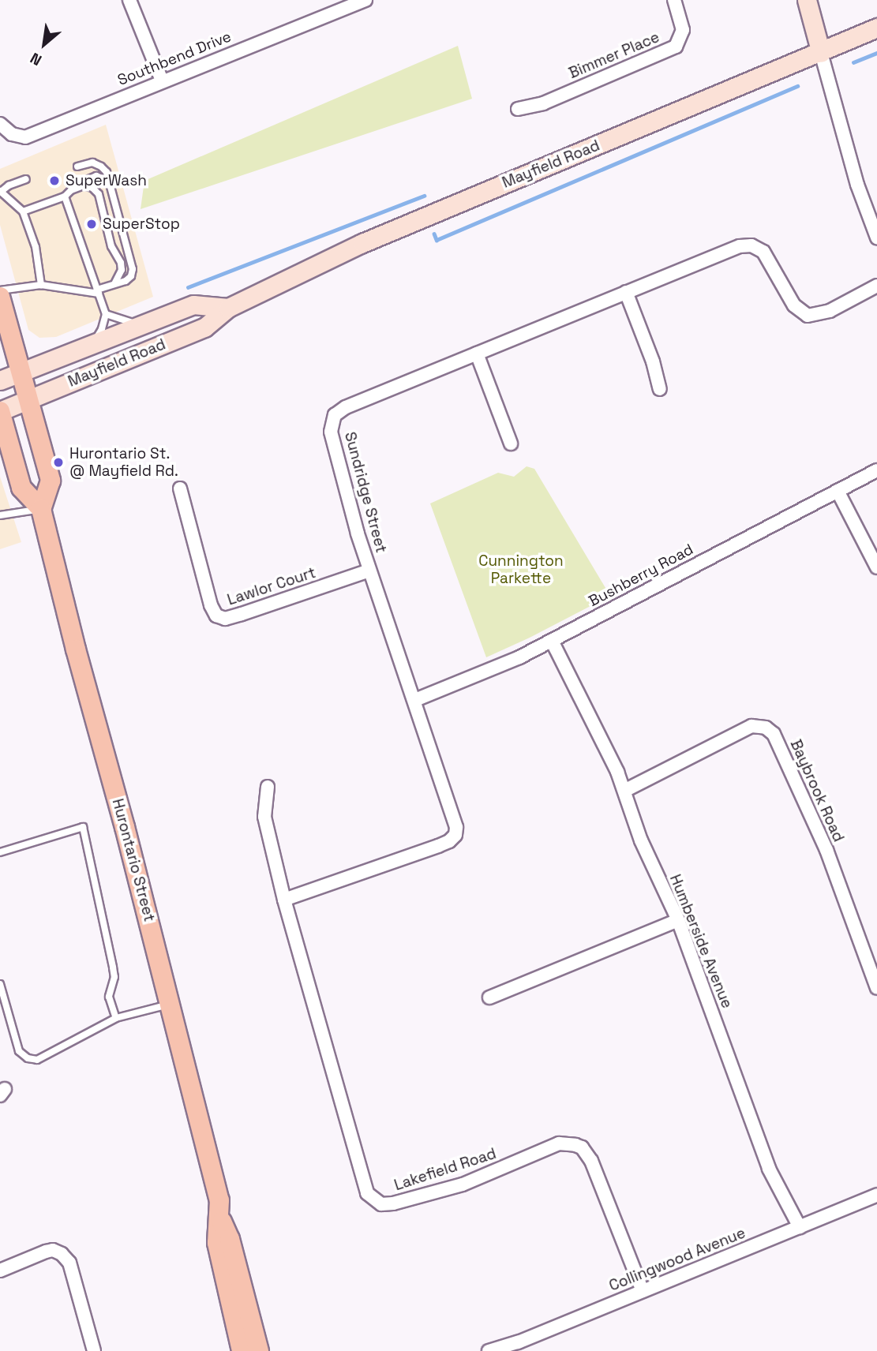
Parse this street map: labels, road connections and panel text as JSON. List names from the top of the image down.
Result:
{
  "streets": {
    "main road": ["Mayfield Road", "Hurontario Street"],
    "street": [
      "Bimmer Place",
      "Southbend Drive",
      "Sundridge Street",
      "Bushberry Road",
      "Lawlor Court",
      "Baybrook Road",
      "Humberside Avenue",
      "Lakefield Road",
      "Collingwood Avenue"
    ]
  },
  "crossings": [
    ["Mayfield Road", "Hurontario Street"],
    ["Sundridge Street", "Bushberry Road"],
    ["Sundridge Street", "Lawlor Court"],
    ["Sundridge Street", "Lakefield Road"],
    ["Bushberry Road", "Humberside Avenue"],
    ["Baybrook Road", "Humberside Avenue"],
    ["Humberside Avenue", "Collingwood Avenue"],
    ["Lakefield Road", "Collingwood Avenue"]
  ],
  "parks": ["Cunnington Parkette"],
  "places": ["SuperWash", "SuperStop", "Hurontario St. @ Mayfield Rd."],
  "north": "bottom left"
}
